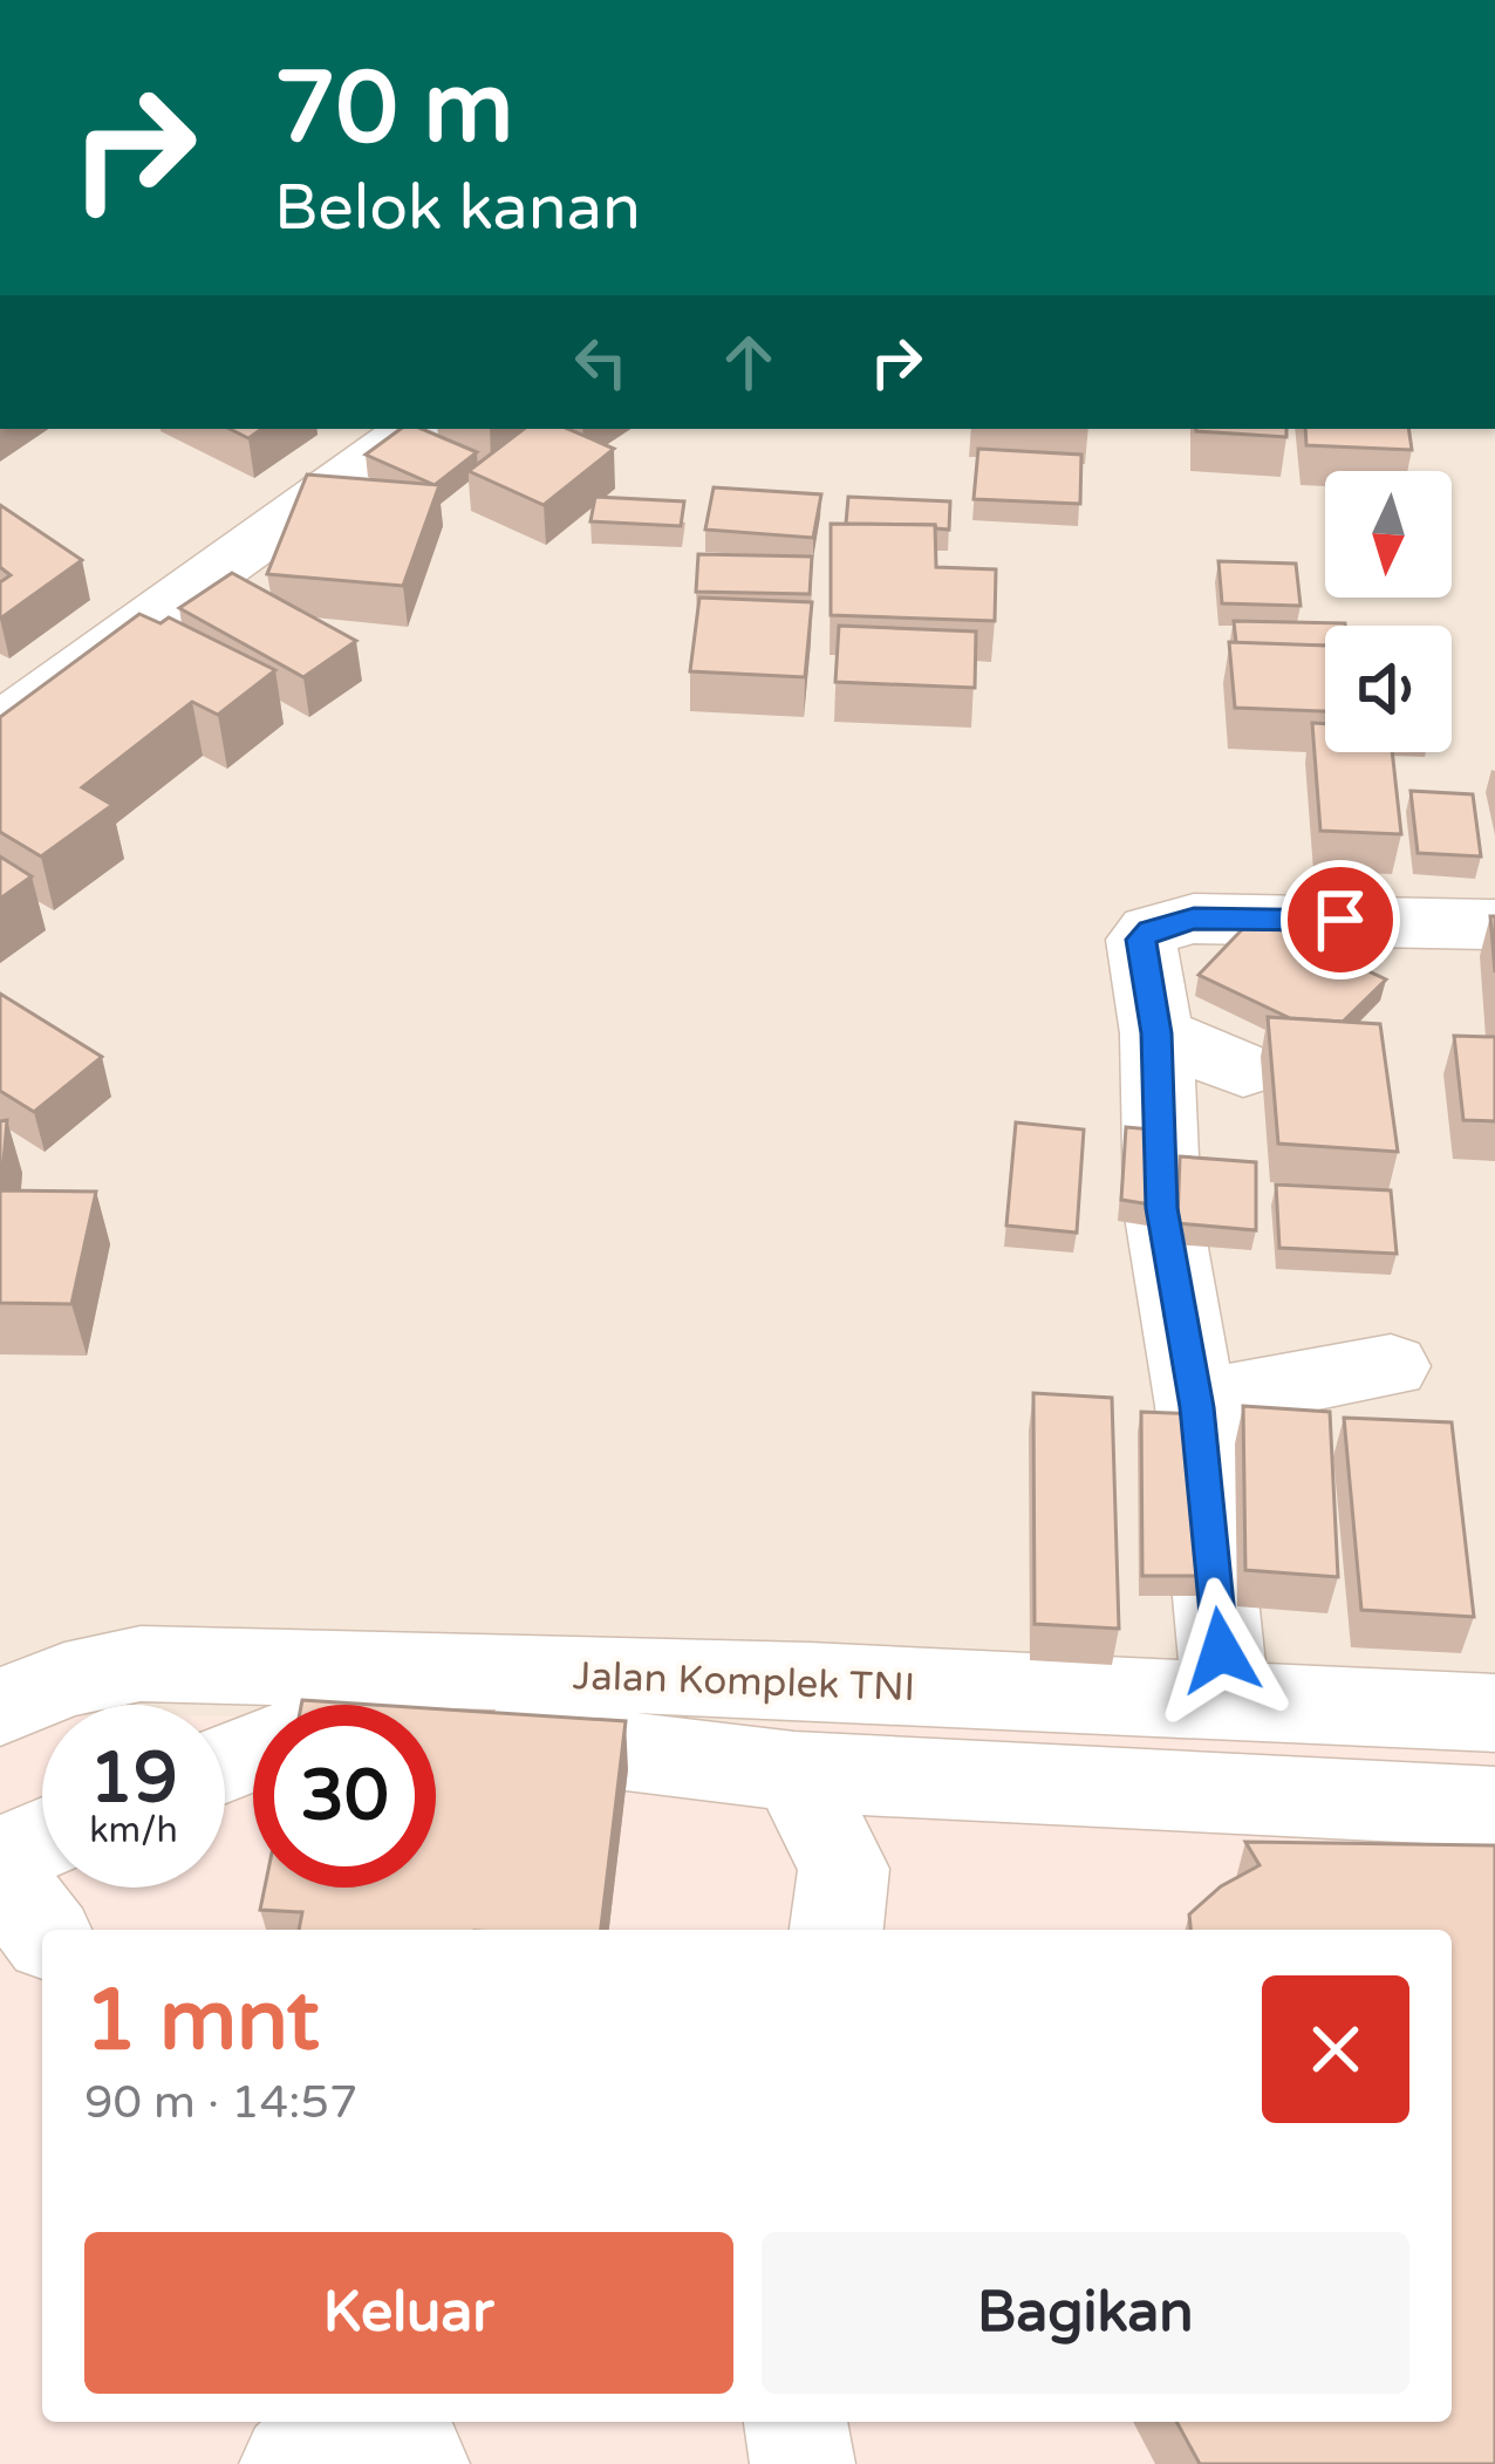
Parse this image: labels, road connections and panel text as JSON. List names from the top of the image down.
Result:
{
  "streets": {
    "street": ["Jalan Komplek TNI"]
  },
  "north": "bottom",
  "page": {
    "turn": ["70 m", "Belok kanan"],
    "speed": "19 km/h",
    "limit": "30",
    "heading": ["1 mnt", "90 m · 14:57"],
    "buttons": ["Keluar", "Bagikan"]
  }
}
